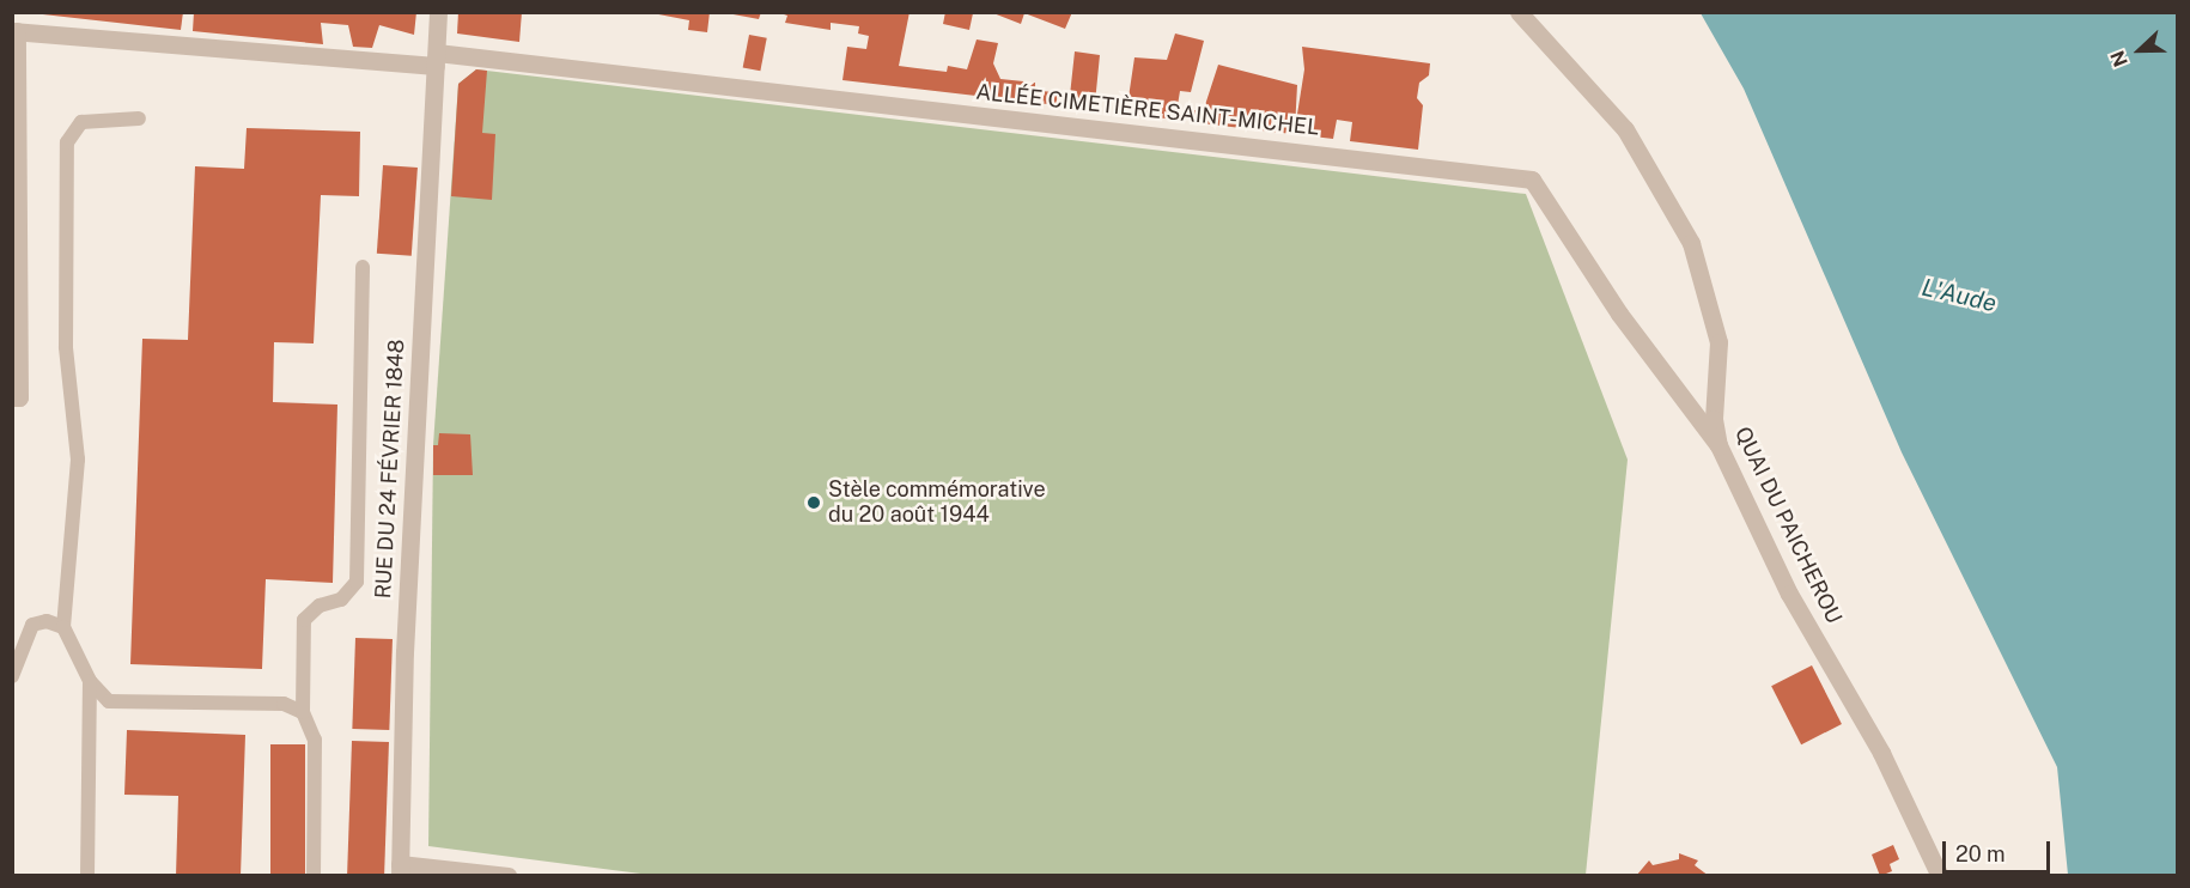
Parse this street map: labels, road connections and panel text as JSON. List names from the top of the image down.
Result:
{
  "streets": {
    "street": ["ALLÉE CIMETIÈRE SAINT-MICHEL", "RUE DU 24 FÉVRIER 1848", "QUAI DU PAICHEROU"]
  },
  "crossings": [
    ["ALLÉE CIMETIÈRE SAINT-MICHEL", "RUE DU 24 FÉVRIER 1848"],
    ["ALLÉE CIMETIÈRE SAINT-MICHEL", "QUAI DU PAICHEROU"]
  ],
  "water": ["L'Aude"],
  "places": ["Stèle commémorative du 20 août 1944"],
  "scale_bar": "20 m",
  "north": "left"
}
